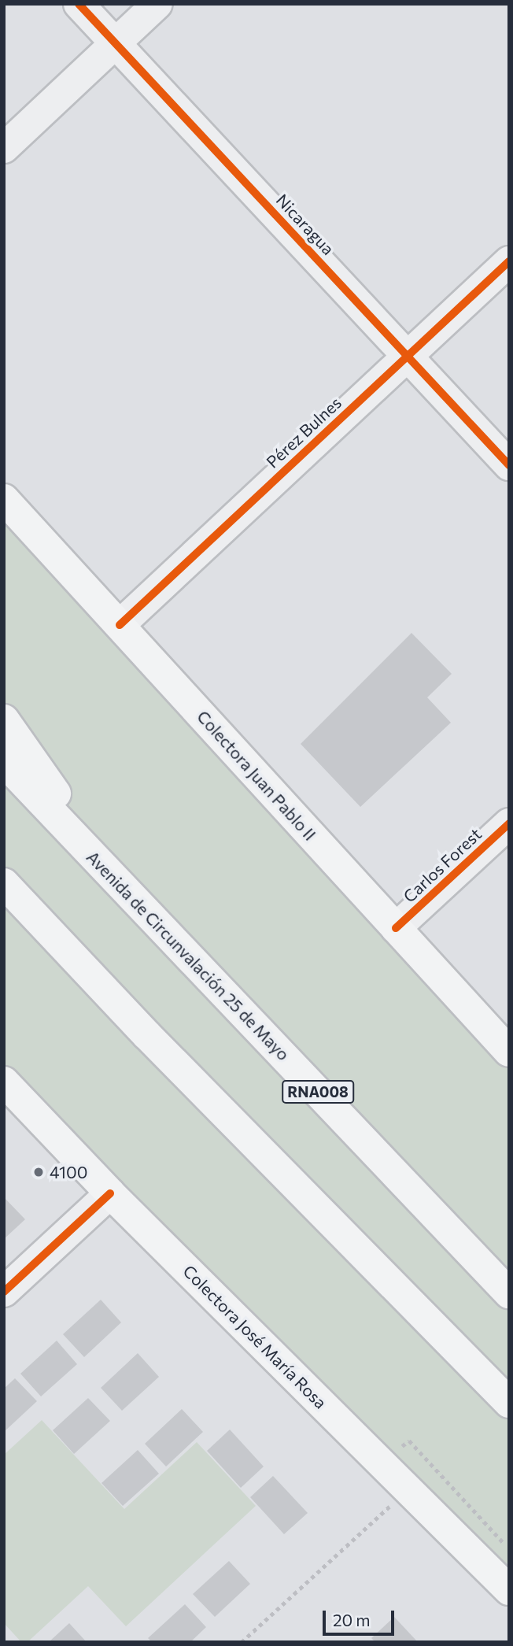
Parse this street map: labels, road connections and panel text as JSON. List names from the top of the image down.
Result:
{
  "streets": {
    "main road": [
      "Colectora Juan Pablo II",
      "Avenida de Circunvalación 25 de Mayo",
      "RNA008",
      "Colectora José María Rosa"
    ],
    "street": ["Nicaragua", "Pérez Bulnes", "Carlos Forest"]
  },
  "crossings": [
    ["Nicaragua", "Pérez Bulnes"],
    ["Pérez Bulnes", "Colectora Juan Pablo II"],
    ["Colectora Juan Pablo II", "Carlos Forest"]
  ],
  "places": ["4100"],
  "scale_bar": "20 m"
}
